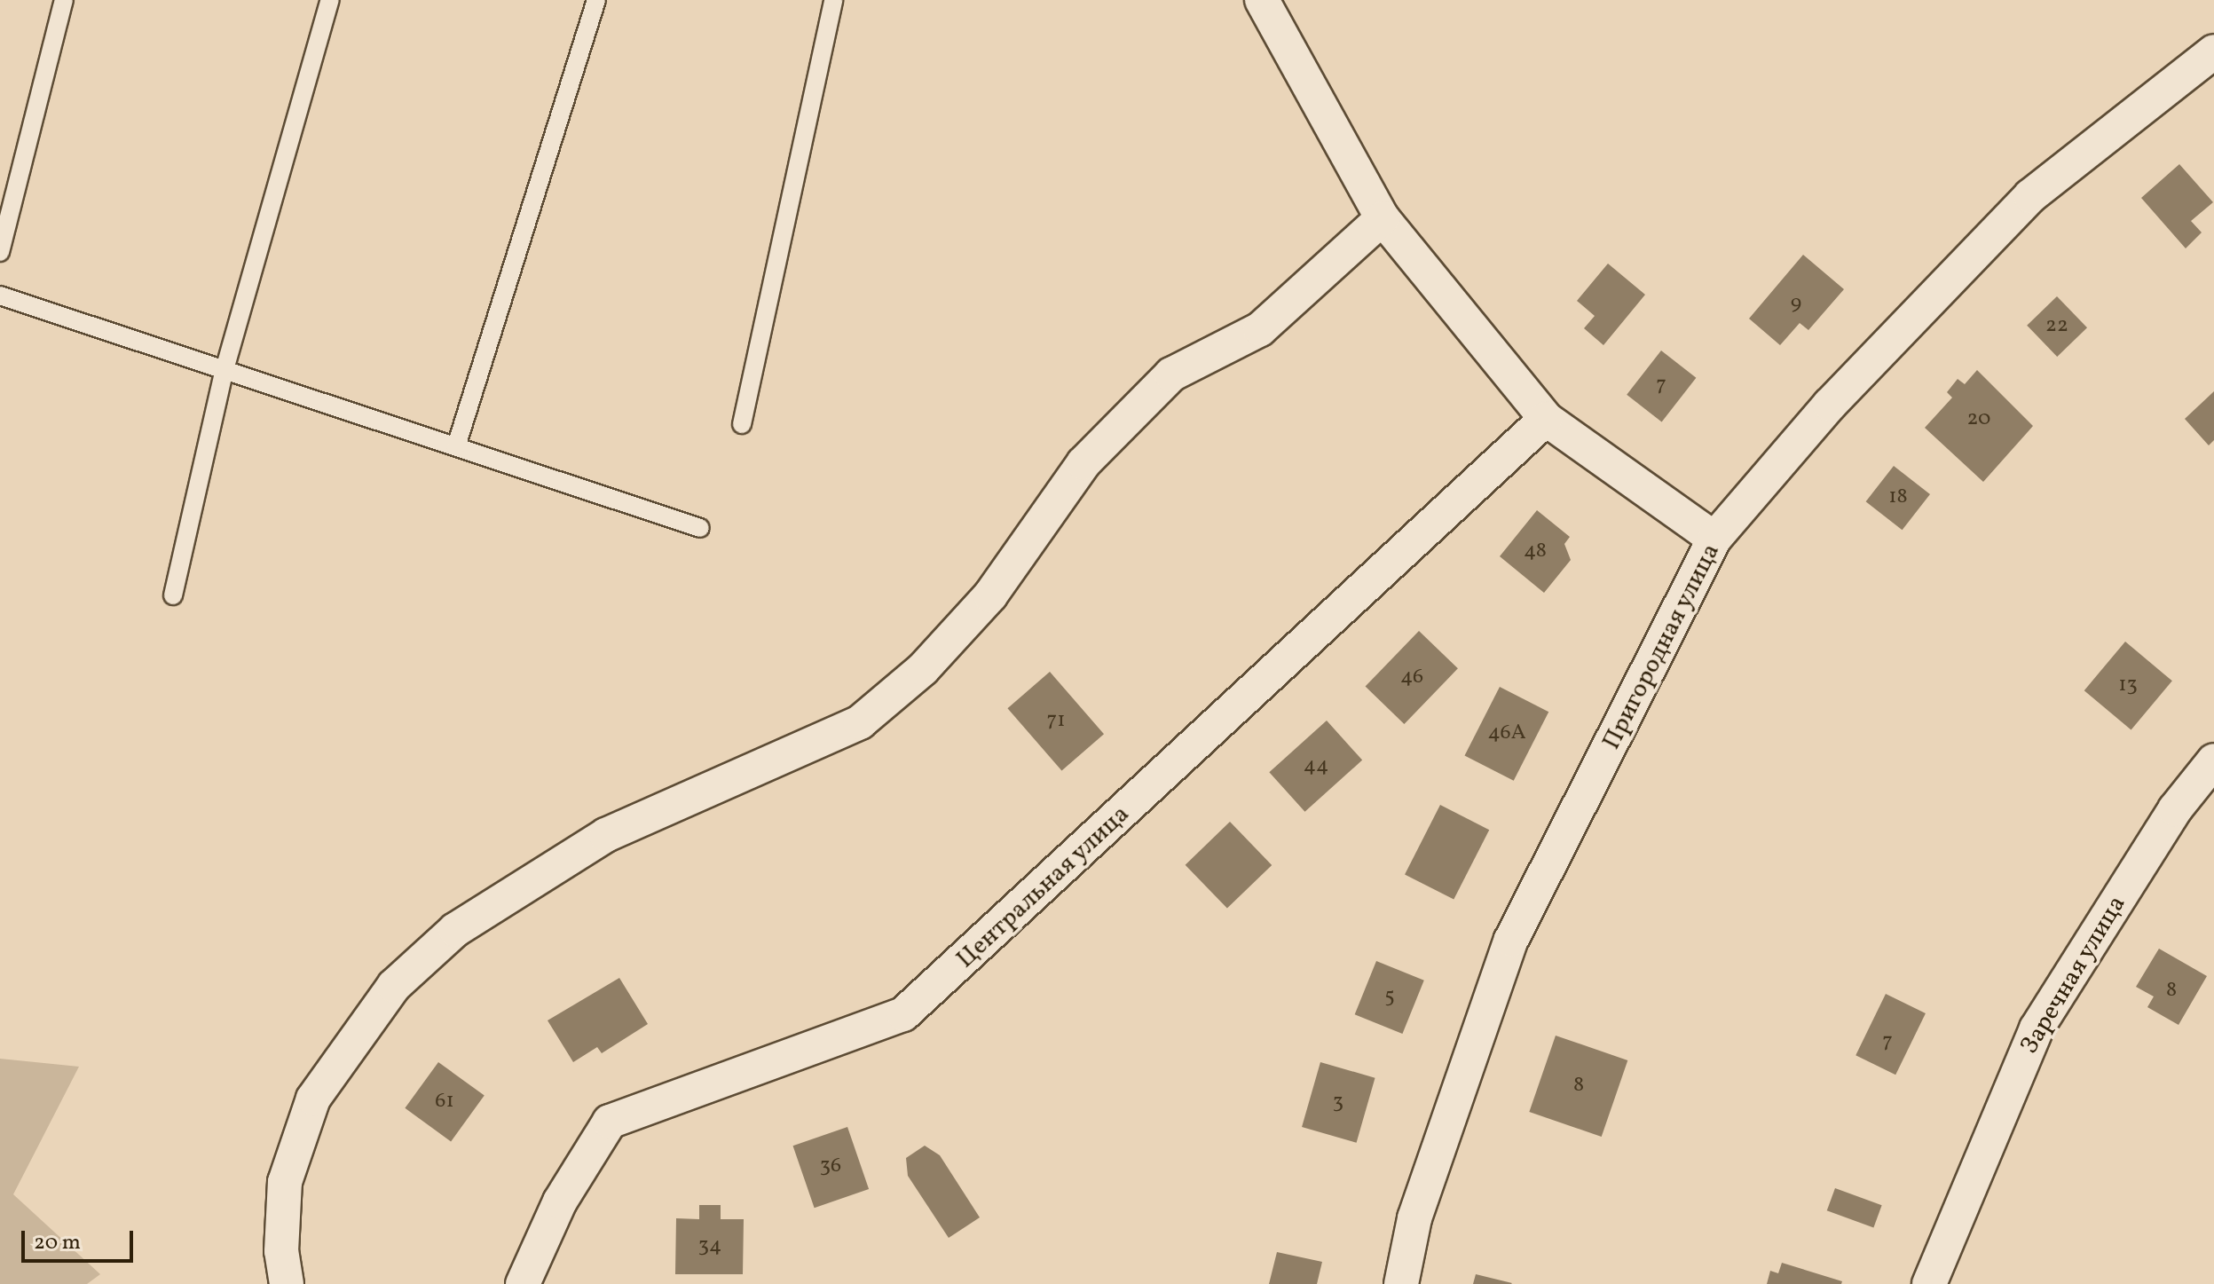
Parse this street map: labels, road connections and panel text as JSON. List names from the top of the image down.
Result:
{
  "streets": {
    "street": ["Пригородная улица", "Центральная улица", "Заречная улица"]
  },
  "house_numbers": [
    "9",
    "22",
    "7",
    "20",
    "18",
    "48",
    "46",
    "13",
    "71",
    "46А",
    "44",
    "8",
    "5",
    "7",
    "8",
    "61",
    "3",
    "36",
    "34"
  ],
  "scale_bar": "20 m"
}
